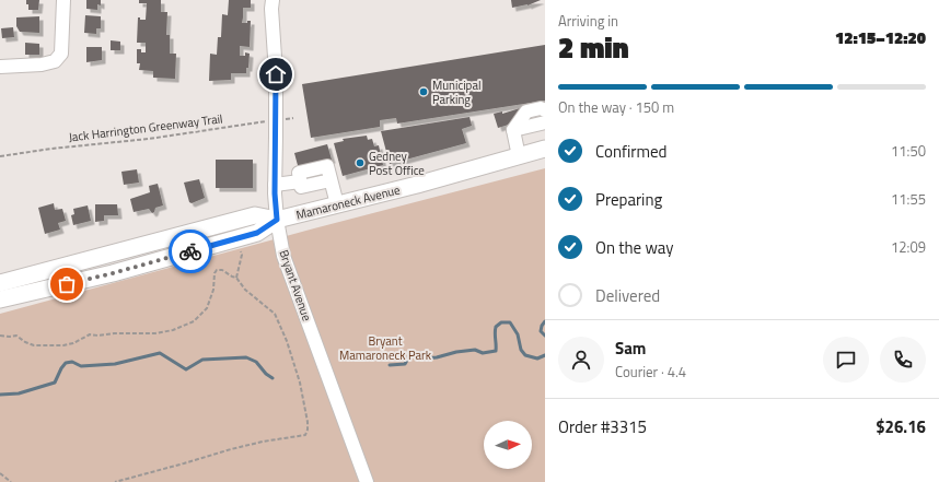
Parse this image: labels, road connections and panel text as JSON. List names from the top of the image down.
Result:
{
  "streets": {
    "main road": ["Mamaroneck Avenue"],
    "street": ["Bryant Avenue"],
    "path": ["Jack Harrington Greenway Trail"]
  },
  "crossings": [
    ["Mamaroneck Avenue", "Bryant Avenue"]
  ],
  "parks": ["Bryant Mamaroneck Park"],
  "places": ["Municipal Parking", "Gedney Post Office"],
  "north": "right",
  "page": {
    "heading": ["2 min", "Arriving in", "12:15–12:20"],
    "panel": [
      "Sam",
      "Courier · 4.4",
      "Order #3315",
      "$26.16"
    ],
    "bar": "On the way · 150 m",
    "list": [
      ["Confirmed", "11:50"],
      ["Preparing", "11:55"],
      ["On the way", "12:09"],
      "Delivered"
    ]
  }
}
